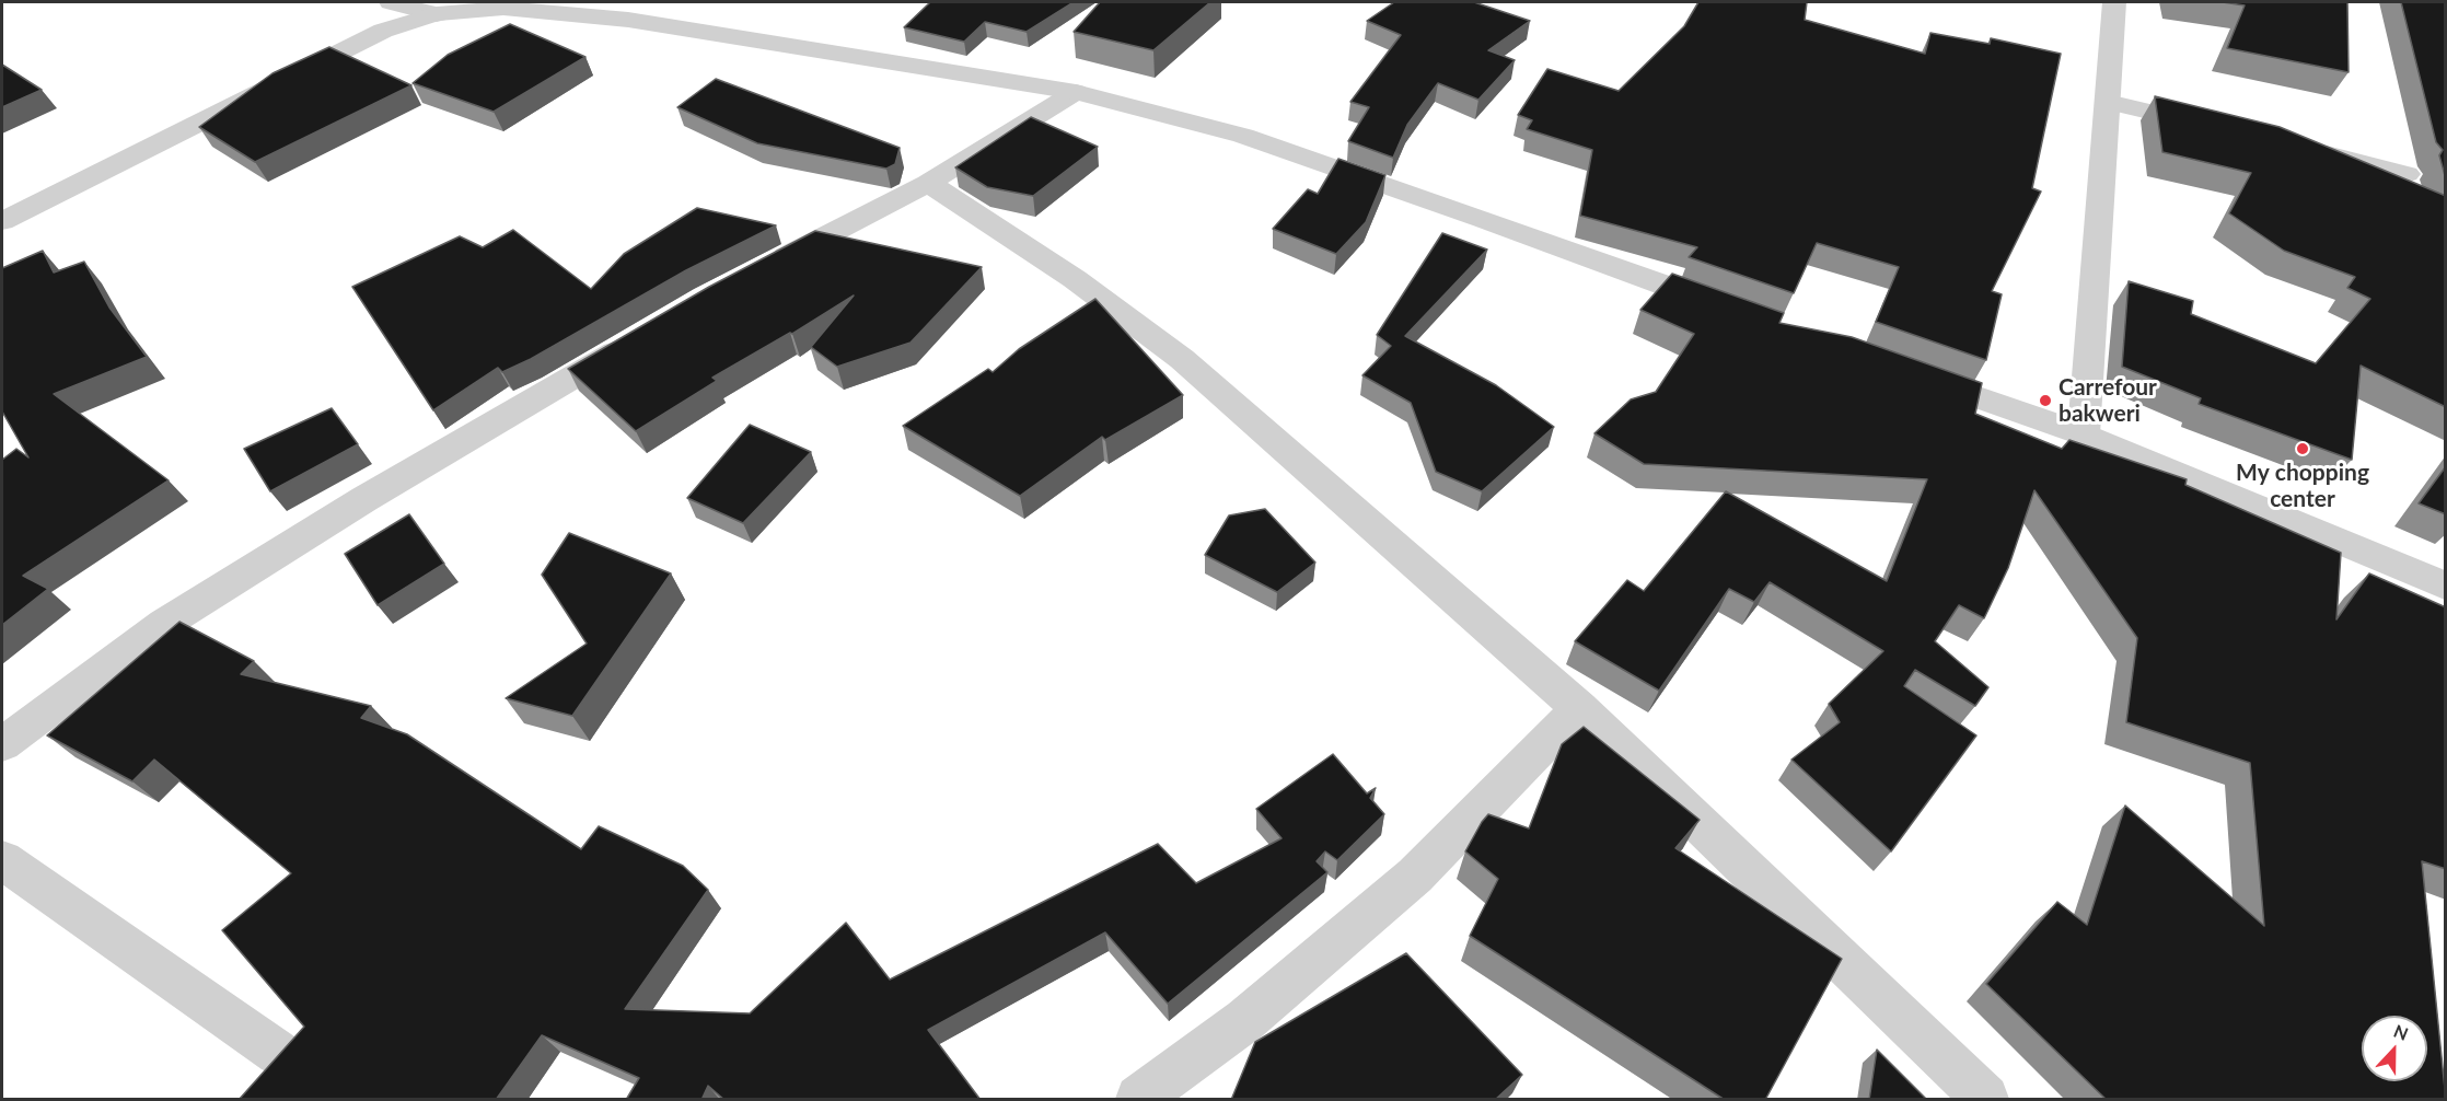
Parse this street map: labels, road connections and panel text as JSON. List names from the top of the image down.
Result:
{
  "places": ["Carrefour bakweri", "My chopping center"],
  "north": "top"
}
